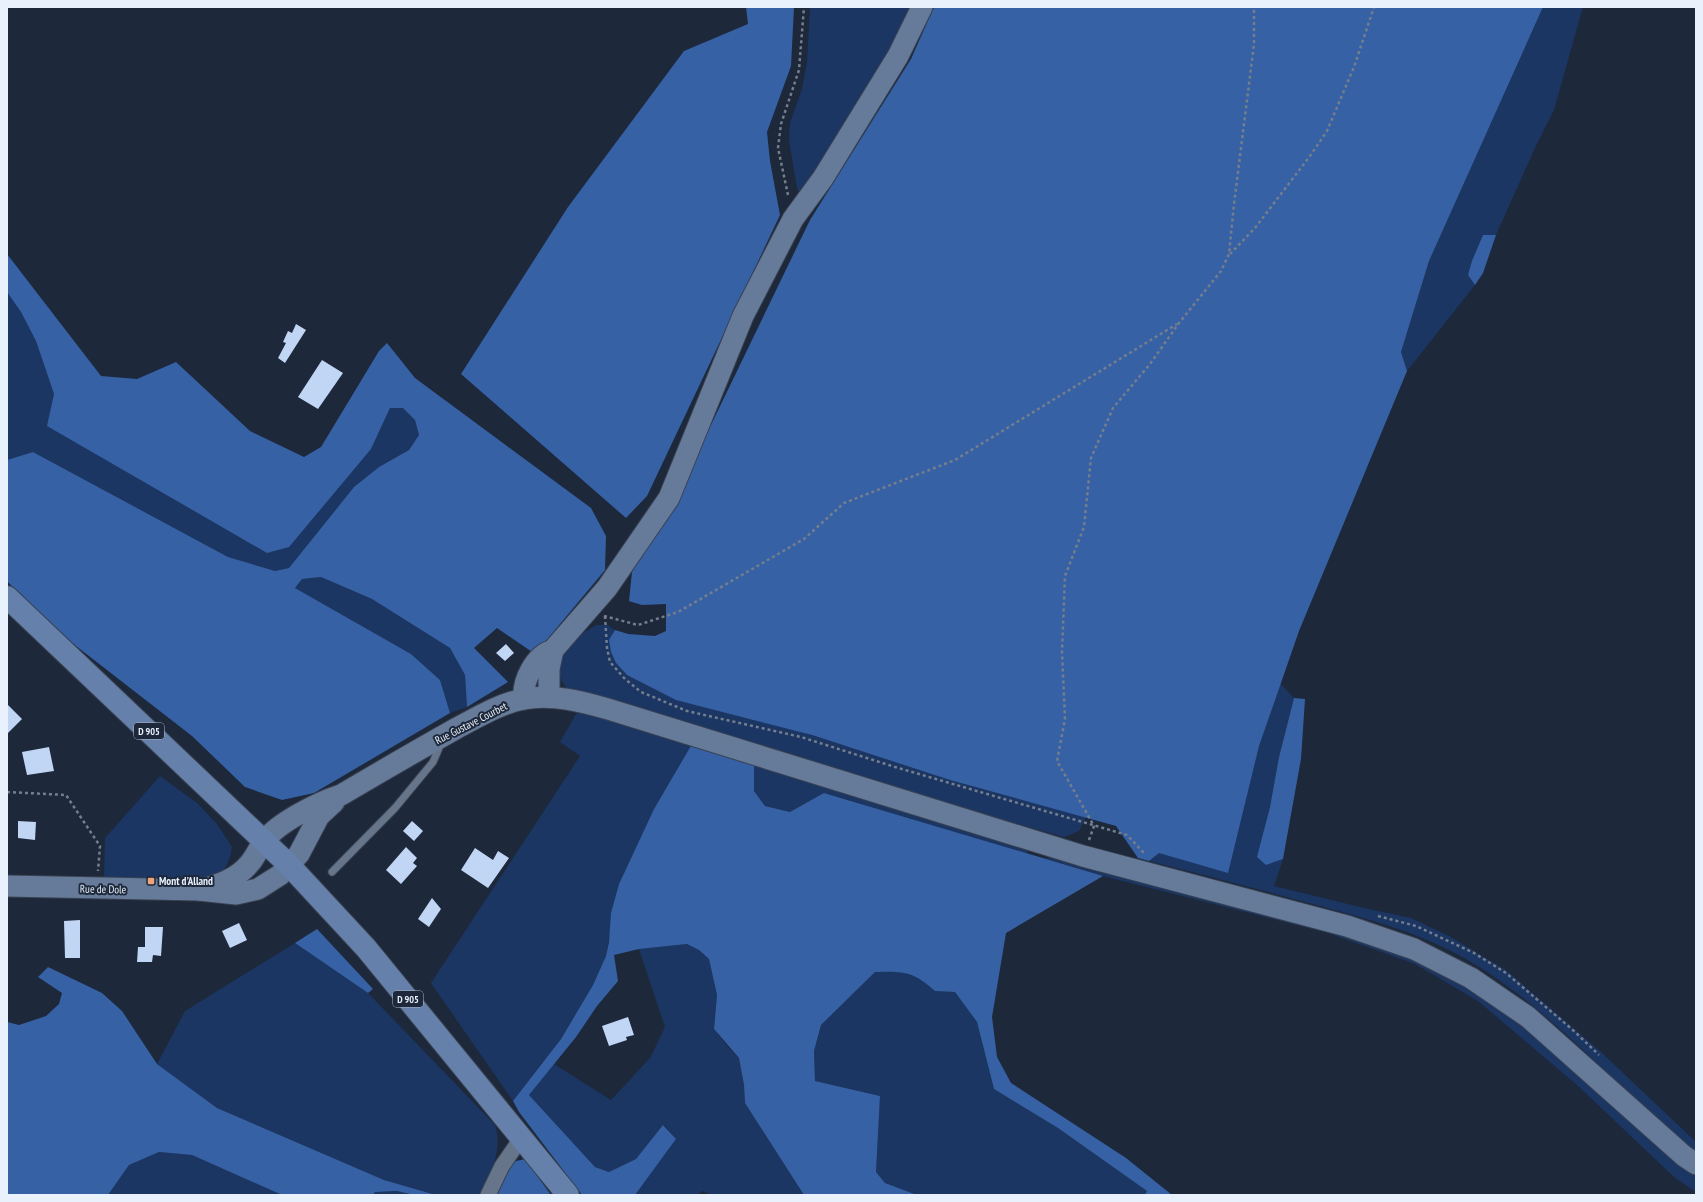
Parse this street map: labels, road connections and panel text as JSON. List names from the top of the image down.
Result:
{
  "streets": {
    "main road": ["D 905"],
    "street": ["Rue Gustave Courbet", "Rue de Dole"]
  },
  "crossings": [
    ["Rue Gustave Courbet", "D 905"],
    ["Rue Gustave Courbet", "Rue de Dole"],
    ["D 905", "Rue de Dole"]
  ],
  "places": {
    "transit": ["Mont d'Alland"]
  }
}
